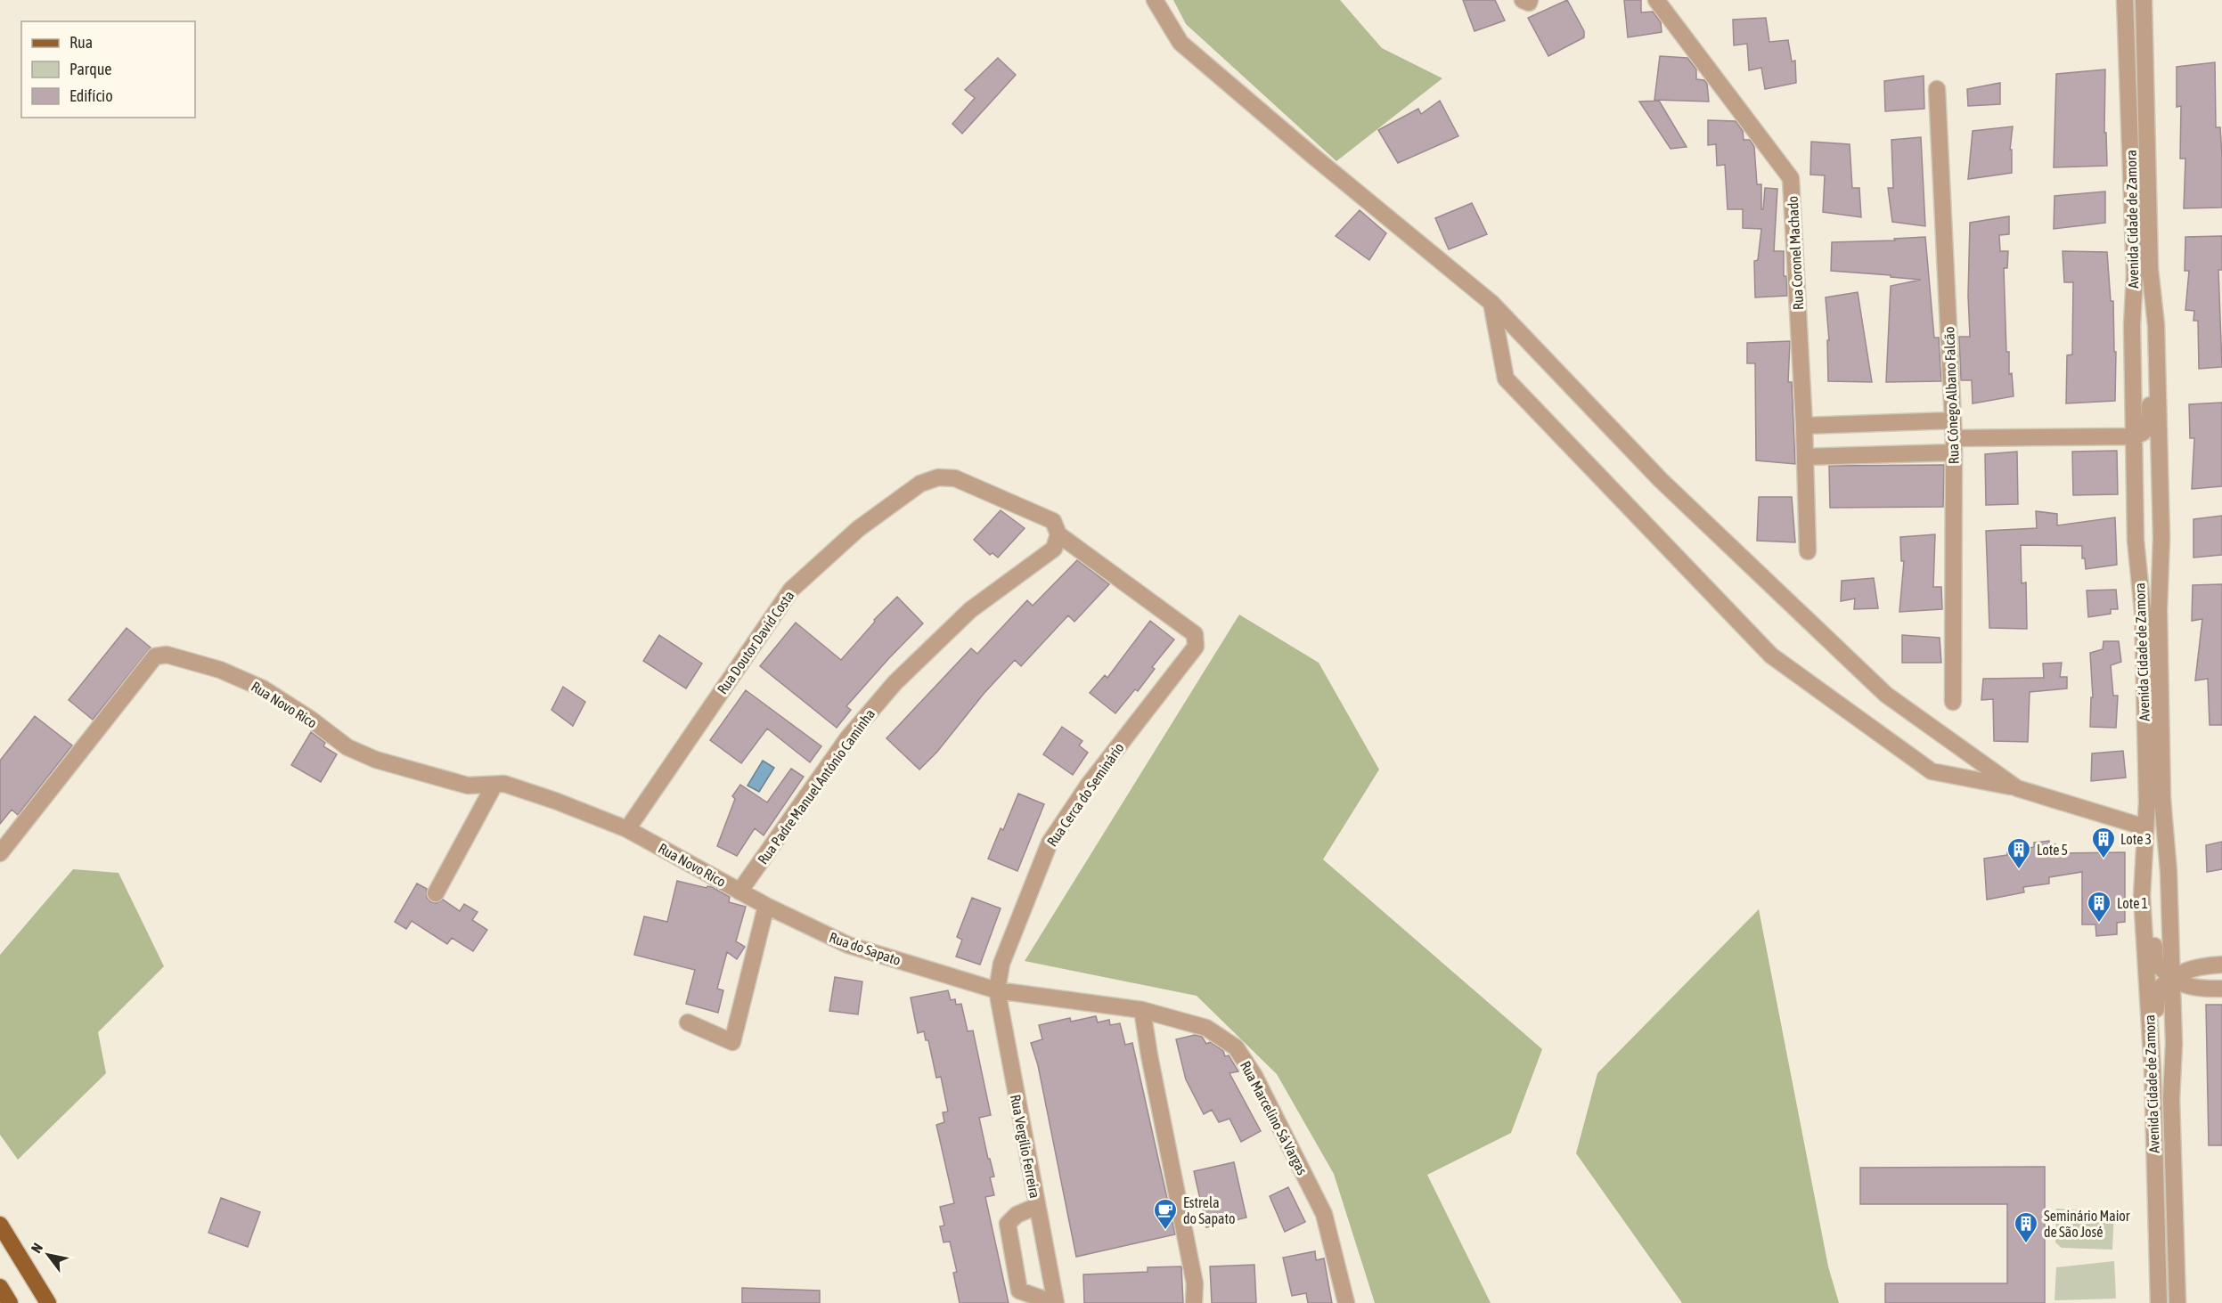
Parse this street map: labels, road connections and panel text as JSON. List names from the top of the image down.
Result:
{
  "streets": {
    "street": [
      "Avenida Cidade de Zamora",
      "Rua Coronel Machado",
      "Rua Cónego Albano Falcão",
      "Rua Doutor David Costa",
      "Rua Novo Rico",
      "Rua Padre Manuel António Caminha",
      "Rua Cerca do Seminário",
      "Rua do Sapato",
      "Rua Marcelino Sá Vargas",
      "Rua Vergílio Ferreira"
    ]
  },
  "crossings": [
    ["Rua Doutor David Costa", "Rua Novo Rico"],
    ["Rua Doutor David Costa", "Rua Padre Manuel António Caminha"],
    ["Rua Doutor David Costa", "Rua Cerca do Seminário"],
    ["Rua Novo Rico", "Rua Padre Manuel António Caminha"],
    ["Rua Novo Rico", "Rua do Sapato"],
    ["Rua Padre Manuel António Caminha", "Rua do Sapato"],
    ["Rua Cerca do Seminário", "Rua do Sapato"],
    ["Rua Cerca do Seminário", "Rua Marcelino Sá Vargas"],
    ["Rua Cerca do Seminário", "Rua Vergílio Ferreira"],
    ["Rua do Sapato", "Rua Marcelino Sá Vargas"],
    ["Rua do Sapato", "Rua Vergílio Ferreira"],
    ["Rua Marcelino Sá Vargas", "Rua Vergílio Ferreira"]
  ],
  "places": {
    "building": [
      "Lote 3",
      "Lote 5",
      "Lote 1",
      "Seminário Maior de São José"
    ],
    "cafe": ["Estrela do Sapato"]
  },
  "legend": ["Rua", "Parque", "Edifício"],
  "north": "top left"
}
